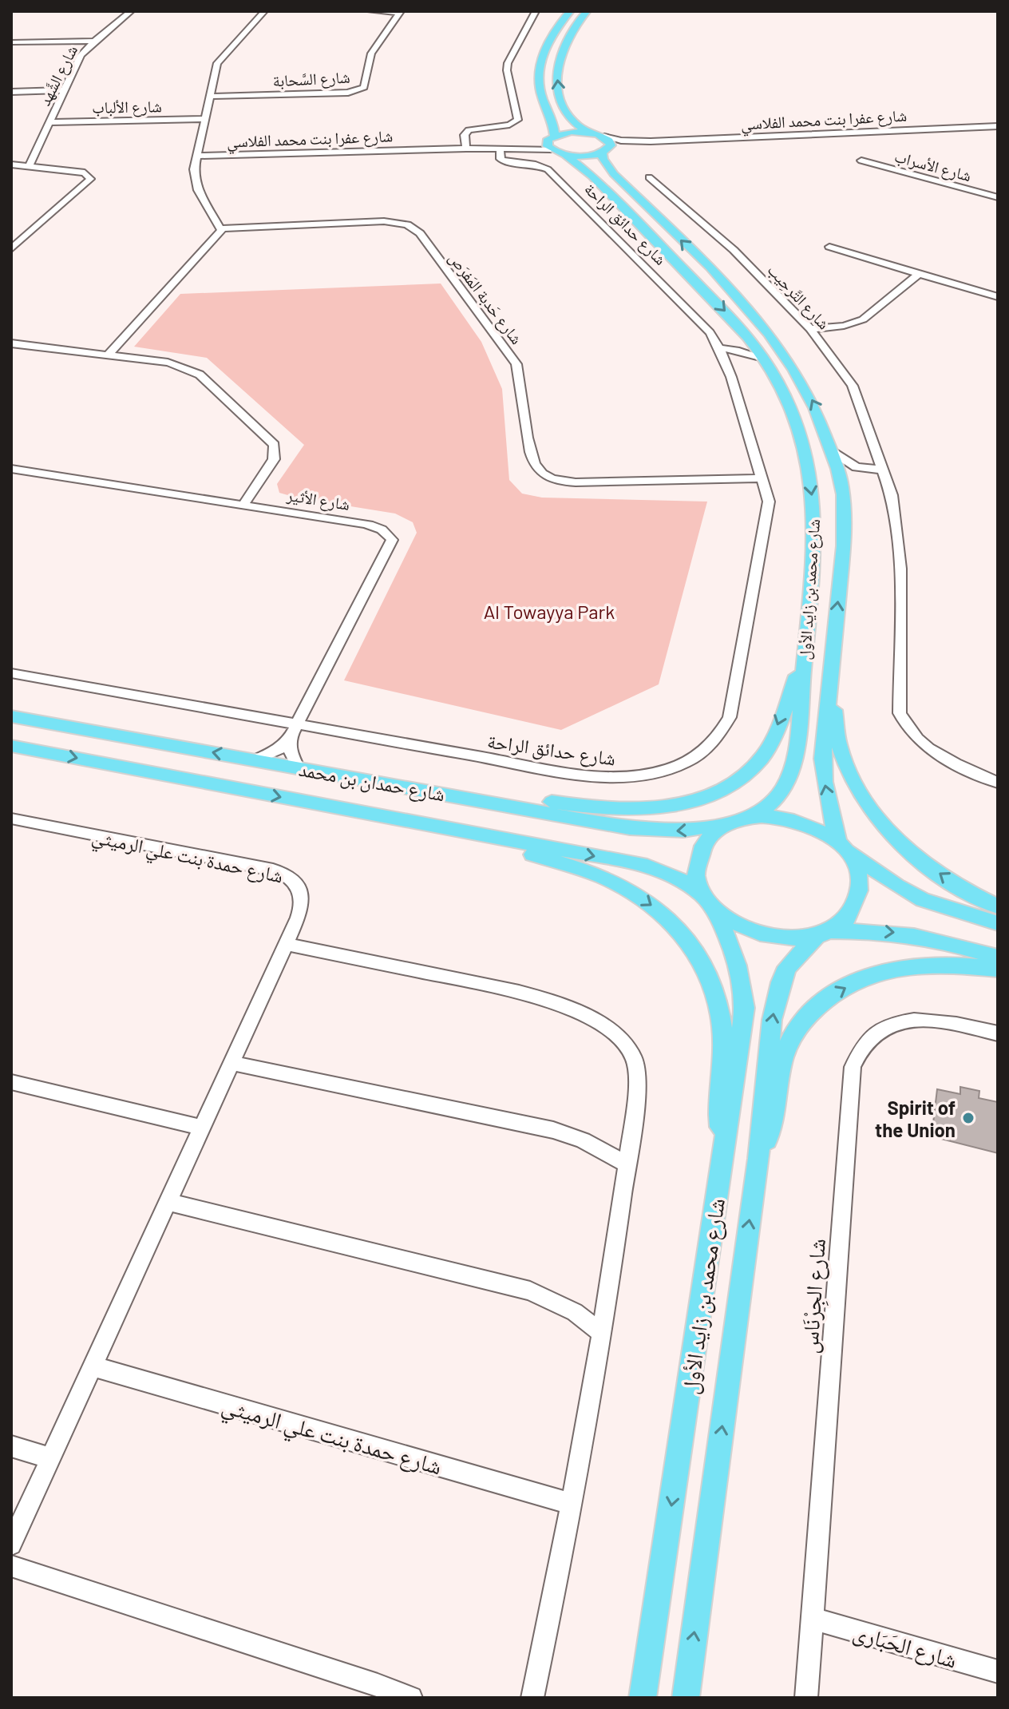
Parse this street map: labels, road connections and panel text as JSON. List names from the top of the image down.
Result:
{
  "streets": {
    "main road": ["شارع محمد بن زايد الأول", "شارع حمدان بن محمد"],
    "street": [
      "شارع الشَّهد",
      "شارع السَّحابة",
      "شارع الألباب",
      "شارع عفرا بنت محمد الفلاسي",
      "شارع الأسراب",
      "شارع حدائق الراحة",
      "شارع التَّرحِيب",
      "شارع حَدبة المَفرَص",
      "شارع الأثير",
      "شارع حمدة بنت علي الرميثي",
      "شارع الجِرْنَاس",
      "شارع الحَبَارى"
    ]
  },
  "crossings": [
    ["شارع الشَّهد", "شارع الألباب"],
    ["شارع عفرا بنت محمد الفلاسي", "شارع حدائق الراحة"],
    ["شارع عفرا بنت محمد الفلاسي", "شارع محمد بن زايد الأول"],
    ["شارع حدائق الراحة", "شارع حَدبة المَفرَص"],
    ["شارع حدائق الراحة", "شارع الأثير"],
    ["شارع الأثير", "شارع حمدان بن محمد"],
    ["شارع محمد بن زايد الأول", "شارع حمدان بن محمد"],
    ["شارع الجِرْنَاس", "شارع الحَبَارى"]
  ],
  "parks": ["Al Towayya Park"],
  "places": ["Spirit of the Union"]
}
